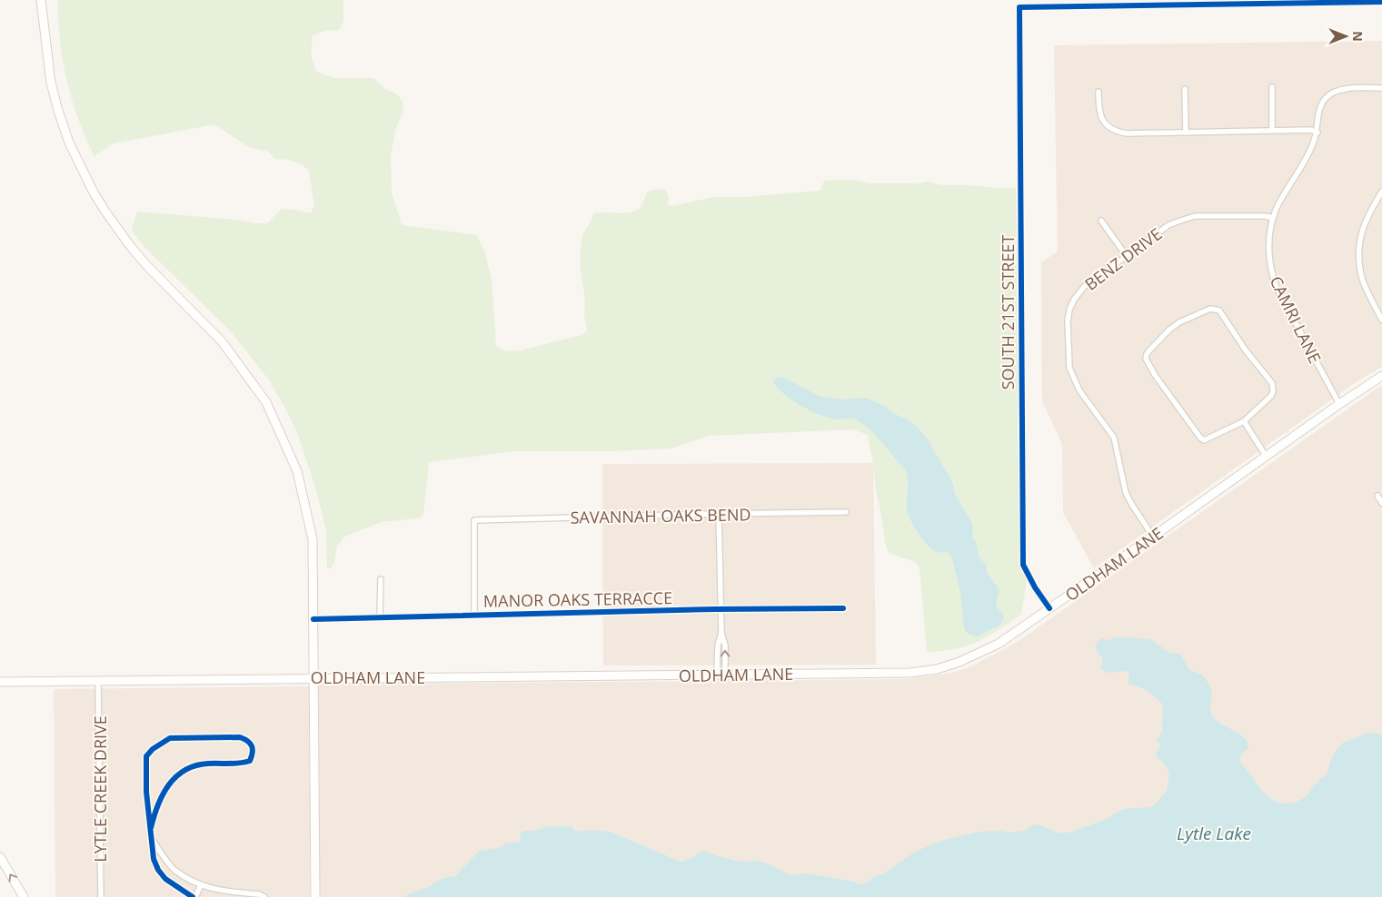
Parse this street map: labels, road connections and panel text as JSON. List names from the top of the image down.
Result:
{
  "streets": {
    "main road": ["OLDHAM LANE"],
    "street": [
      "BENZ DRIVE",
      "SOUTH 21ST STREET",
      "CAMRI LANE",
      "SAVANNAH OAKS BEND",
      "MANOR OAKS TERRACCE",
      "LYTLE CREEK DRIVE"
    ]
  },
  "crossings": [
    ["BENZ DRIVE", "CAMRI LANE"],
    ["BENZ DRIVE", "OLDHAM LANE"],
    ["SOUTH 21ST STREET", "OLDHAM LANE"],
    ["CAMRI LANE", "OLDHAM LANE"],
    ["SAVANNAH OAKS BEND", "MANOR OAKS TERRACCE"],
    ["OLDHAM LANE", "LYTLE CREEK DRIVE"]
  ],
  "water": ["Lytle Lake"],
  "north": "right"
}
